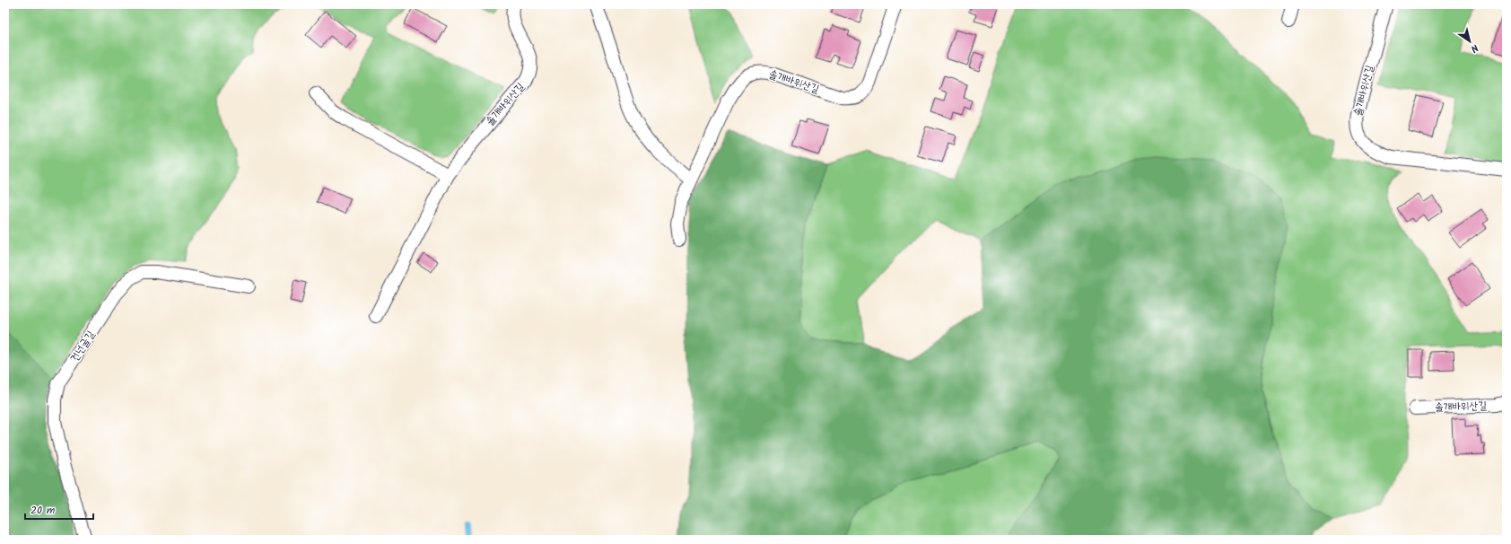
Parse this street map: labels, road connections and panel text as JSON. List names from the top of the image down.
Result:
{
  "streets": {
    "lane": ["솔개바위산길", "건넌굴길"]
  },
  "scale_bar": "20 m",
  "north": "bottom right"
}
